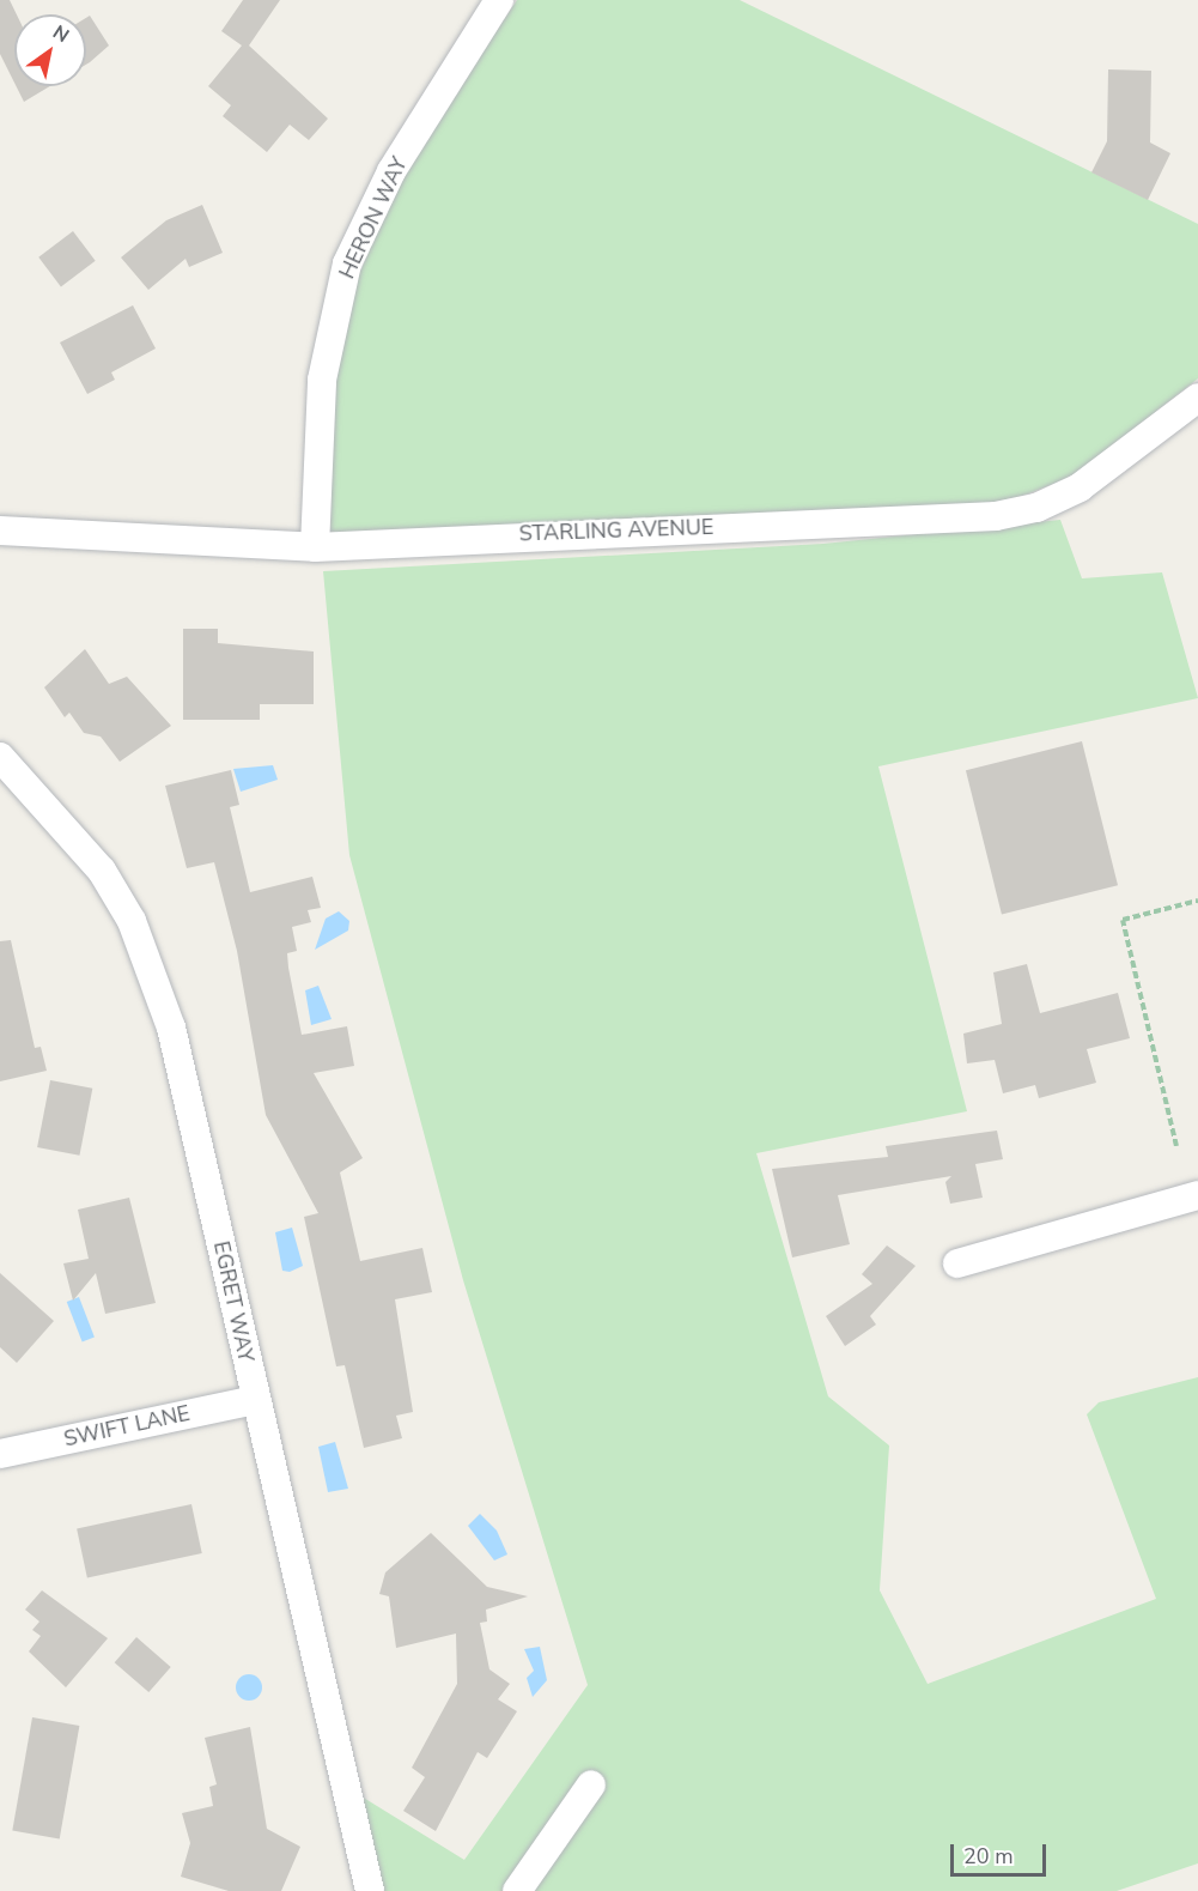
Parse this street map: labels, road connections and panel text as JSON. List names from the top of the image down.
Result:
{
  "streets": {
    "street": [
      "HERON WAY",
      "STARLING AVENUE",
      "EGRET WAY",
      "SWIFT LANE"
    ]
  },
  "crossings": [
    ["HERON WAY", "STARLING AVENUE"],
    ["EGRET WAY", "SWIFT LANE"]
  ],
  "scale_bar": "20 m",
  "north": "top right"
}
